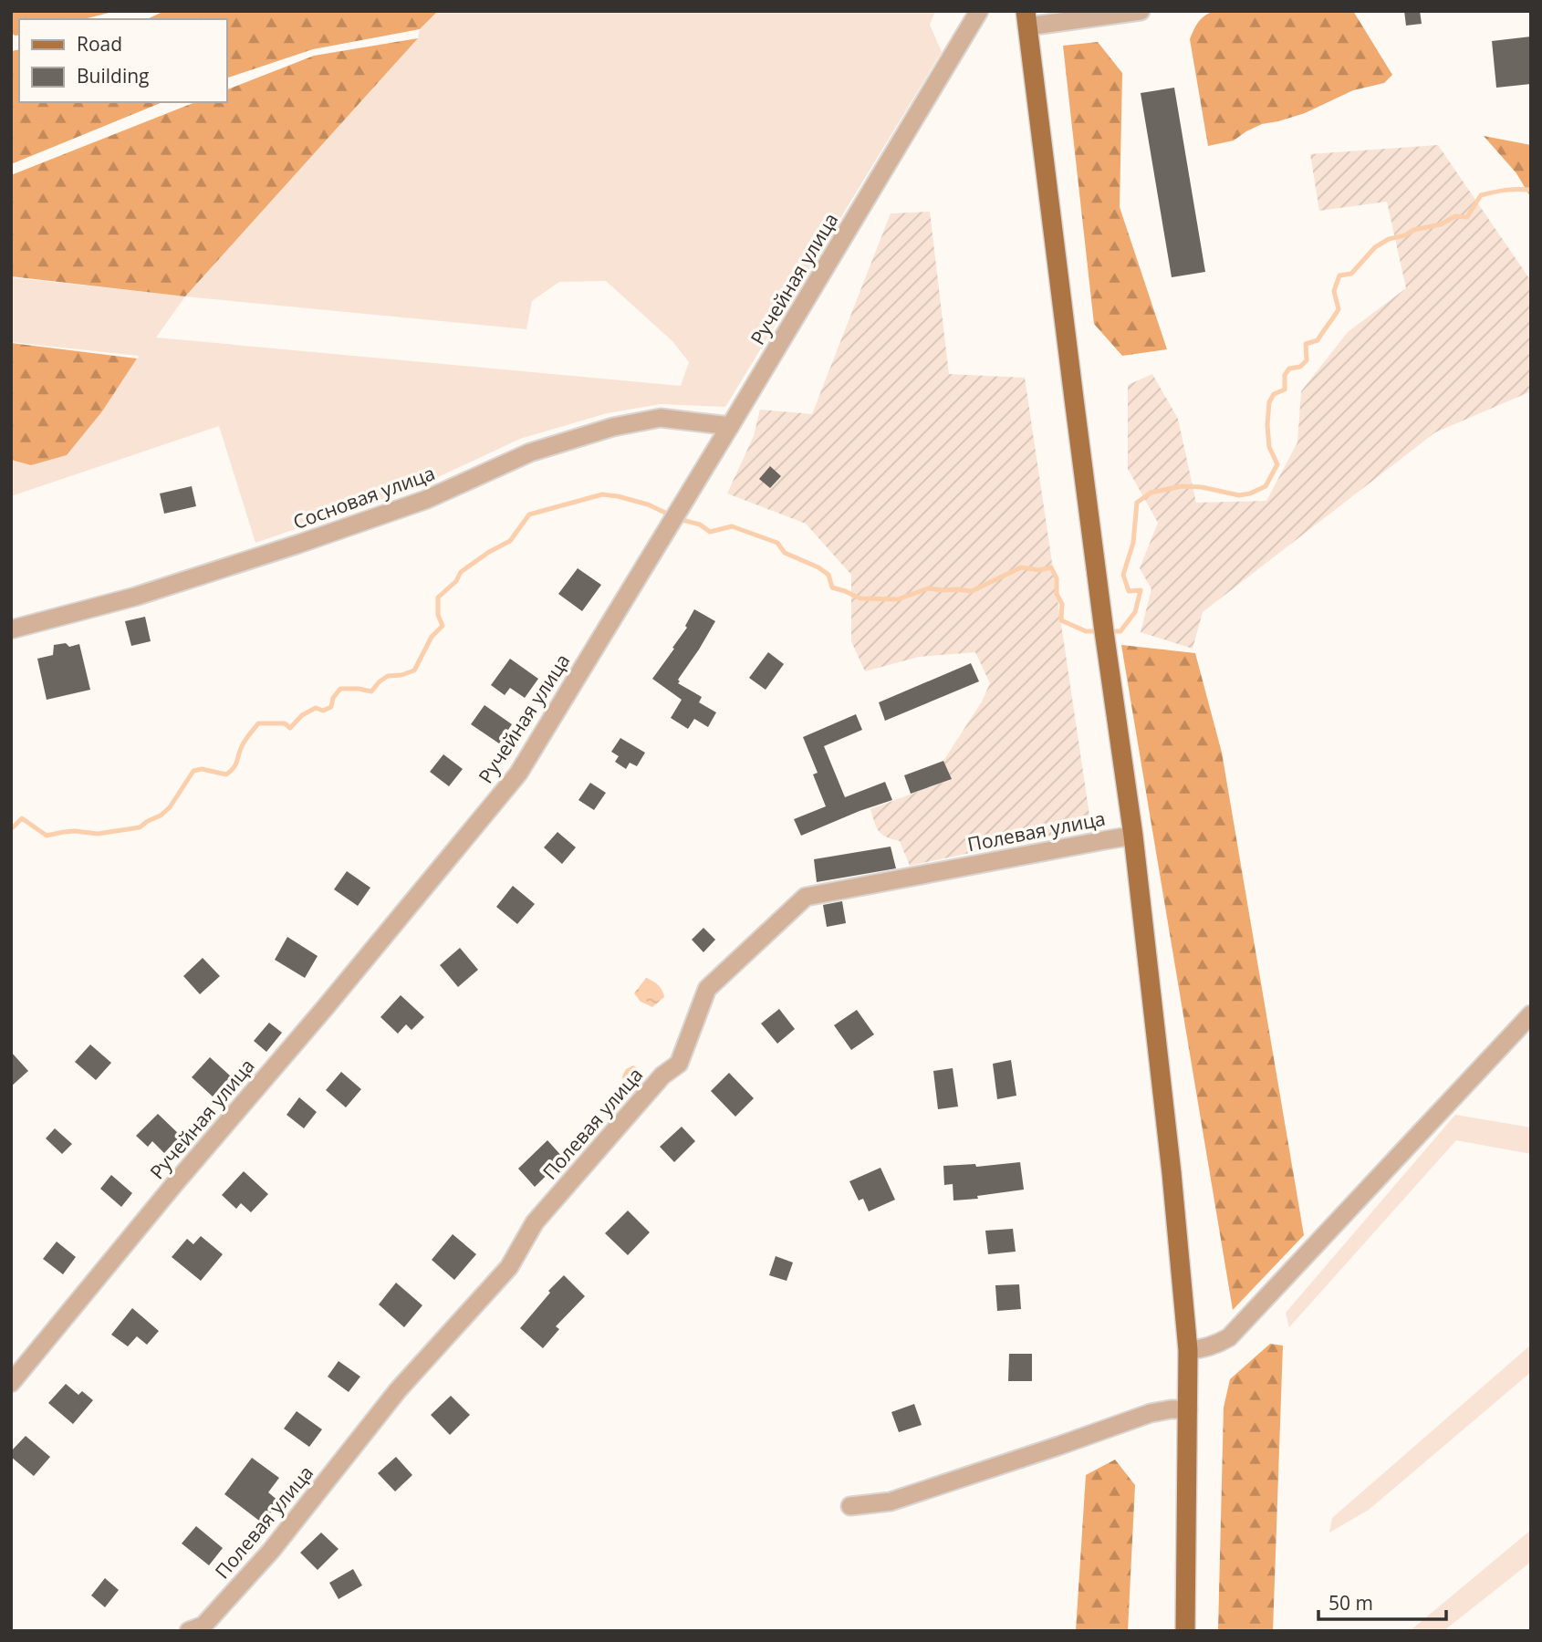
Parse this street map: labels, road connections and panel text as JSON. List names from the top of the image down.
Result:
{
  "streets": {
    "street": ["Ручейная улица", "Сосновая улица", "Полевая улица"]
  },
  "crossings": [
    ["Ручейная улица", "Сосновая улица"]
  ],
  "legend": ["Road", "Building"],
  "scale_bar": "50 m"
}
